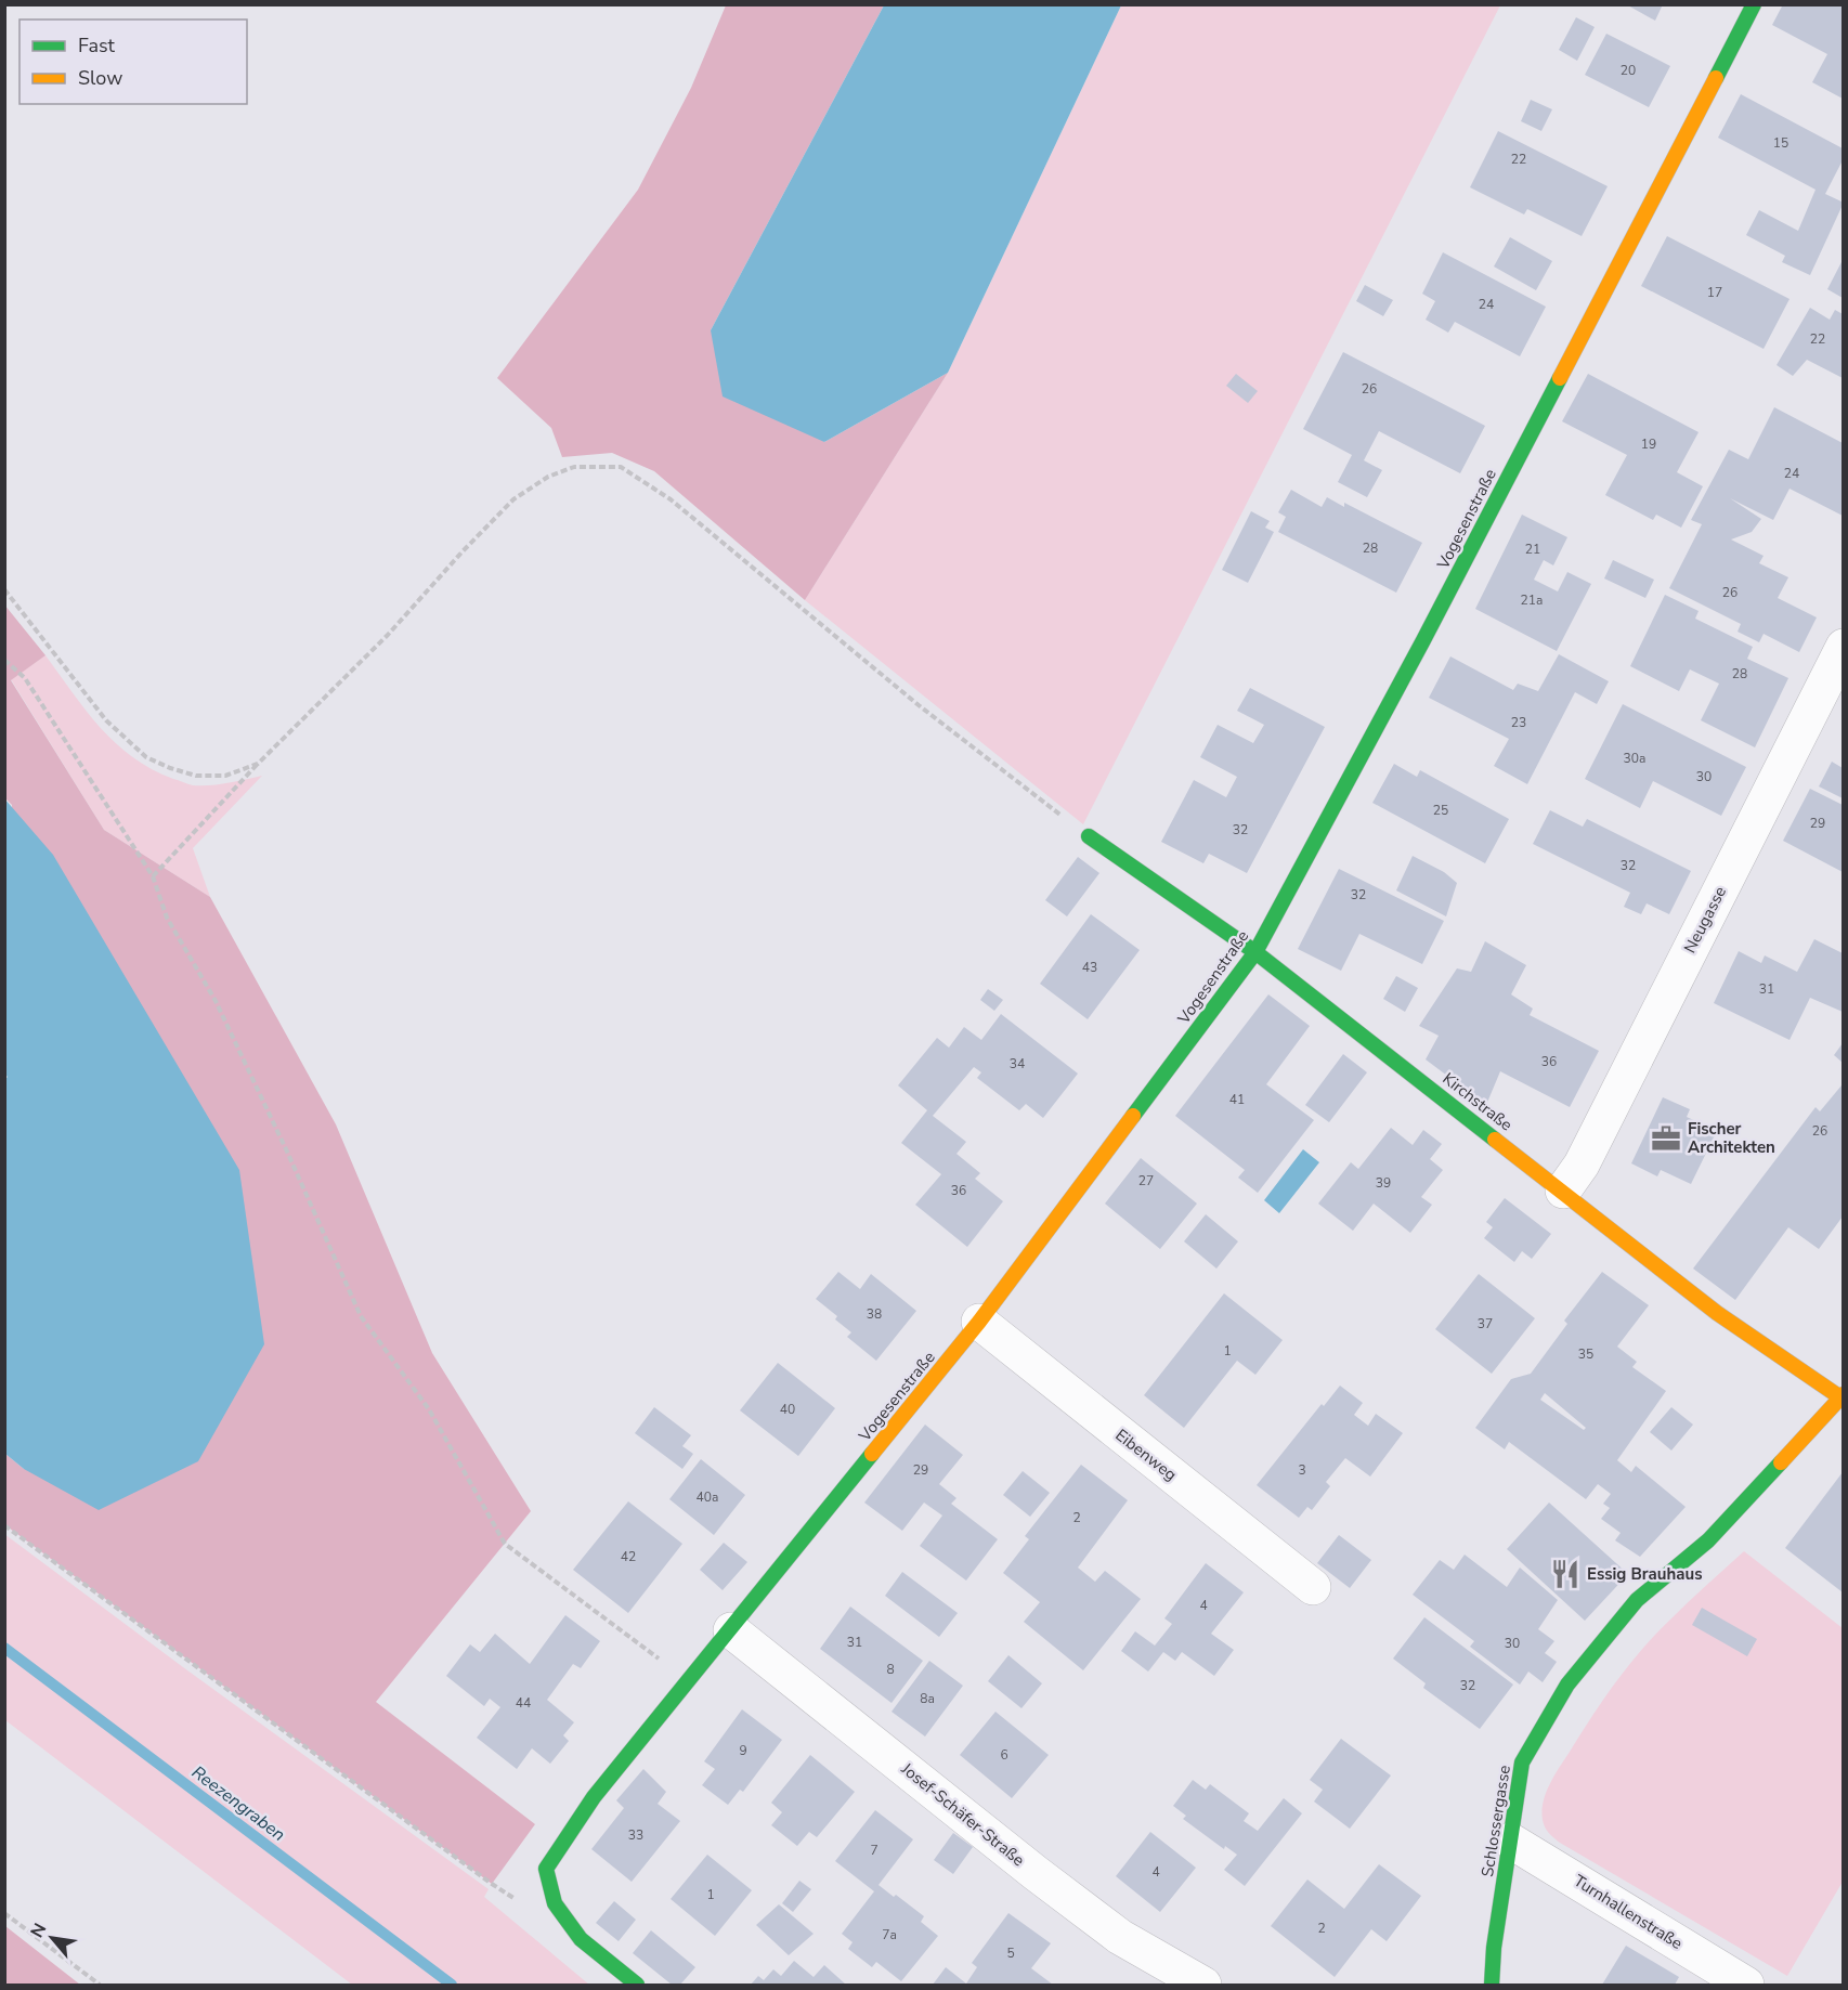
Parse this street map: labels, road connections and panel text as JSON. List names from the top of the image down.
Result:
{
  "streets": {
    "street": [
      "Vogesenstraße",
      "Neugasse",
      "Kirchstraße",
      "Eibenweg",
      "Josef-Schäfer-Straße",
      "Schlossergasse",
      "Turnhallenstraße"
    ]
  },
  "crossings": [
    ["Vogesenstraße", "Kirchstraße"],
    ["Vogesenstraße", "Eibenweg"],
    ["Vogesenstraße", "Josef-Schäfer-Straße"],
    ["Neugasse", "Kirchstraße"],
    ["Kirchstraße", "Schlossergasse"],
    ["Schlossergasse", "Turnhallenstraße"]
  ],
  "water": ["Reezengraben"],
  "places": {
    "office": ["Fischer Architekten"],
    "restaurant": ["Essig Brauhaus"]
  },
  "house_numbers": [
    "20",
    "15",
    "22",
    "17",
    "24",
    "22",
    "26",
    "19",
    "24",
    "28",
    "21",
    "26",
    "21a",
    "28",
    "23",
    "30a",
    "30",
    "25",
    "29",
    "32",
    "32",
    "32",
    "43",
    "31",
    "36",
    "34",
    "41",
    "26",
    "27",
    "39",
    "36",
    "38",
    "37",
    "1",
    "35",
    "40",
    "29",
    "3",
    "40a",
    "2",
    "42",
    "4",
    "31",
    "30",
    "8",
    "32",
    "8a",
    "44",
    "9",
    "6",
    "33",
    "7",
    "4",
    "1",
    "2",
    "7a",
    "5"
  ],
  "legend": ["Fast", "Slow"],
  "north": "top left"
}
